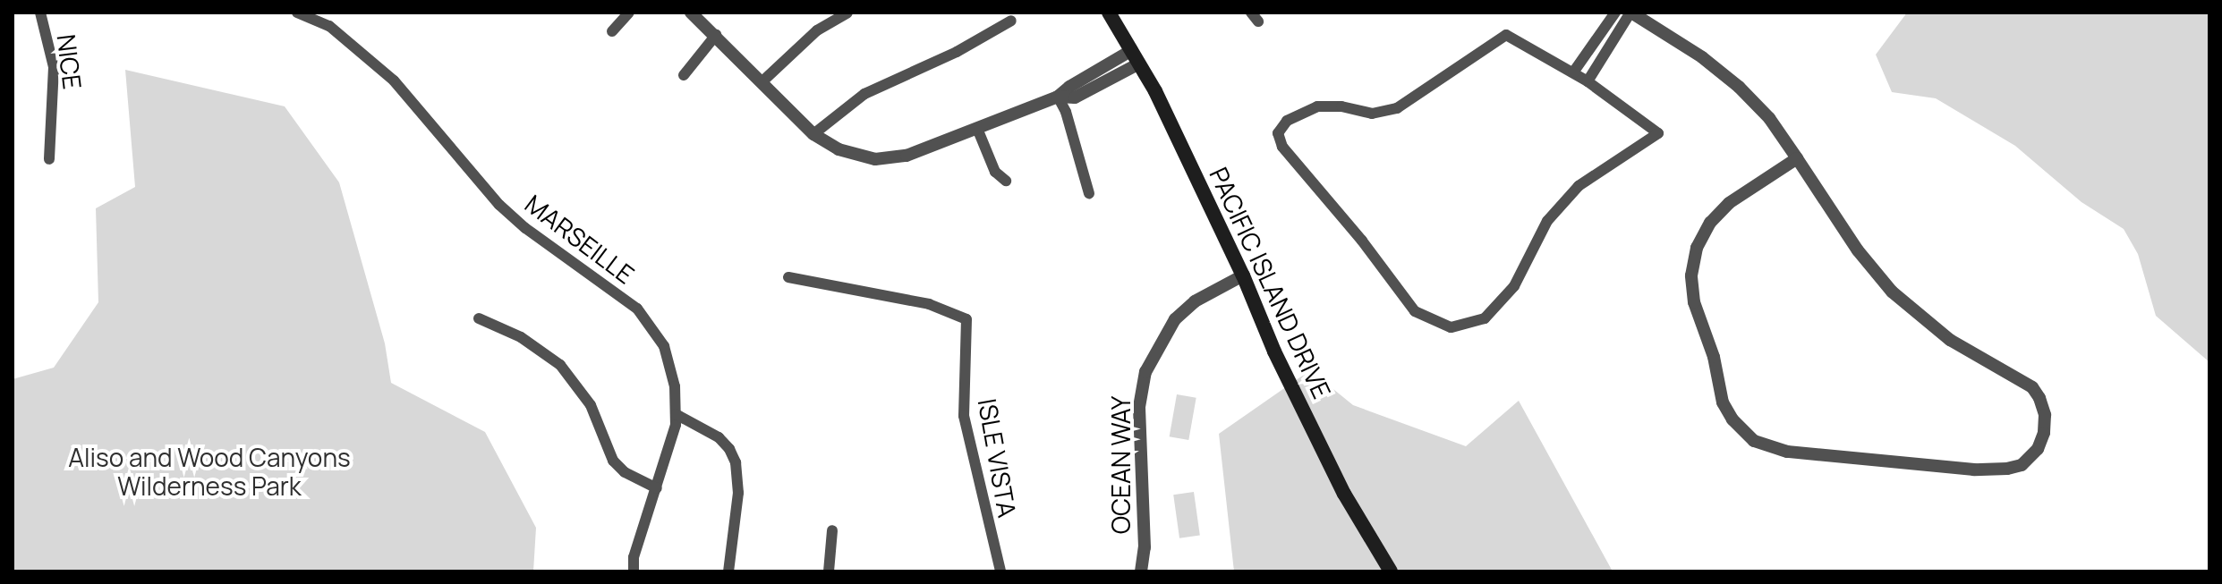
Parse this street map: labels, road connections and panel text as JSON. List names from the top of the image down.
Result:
{
  "streets": {
    "main road": ["PACIFIC ISLAND DRIVE"],
    "street": [
      "NICE",
      "MARSEILLE",
      "ISLE VISTA",
      "OCEAN WAY"
    ]
  },
  "crossings": [
    ["PACIFIC ISLAND DRIVE", "OCEAN WAY"]
  ],
  "parks": ["Aliso and Wood Canyons Wilderness Park"]
}
